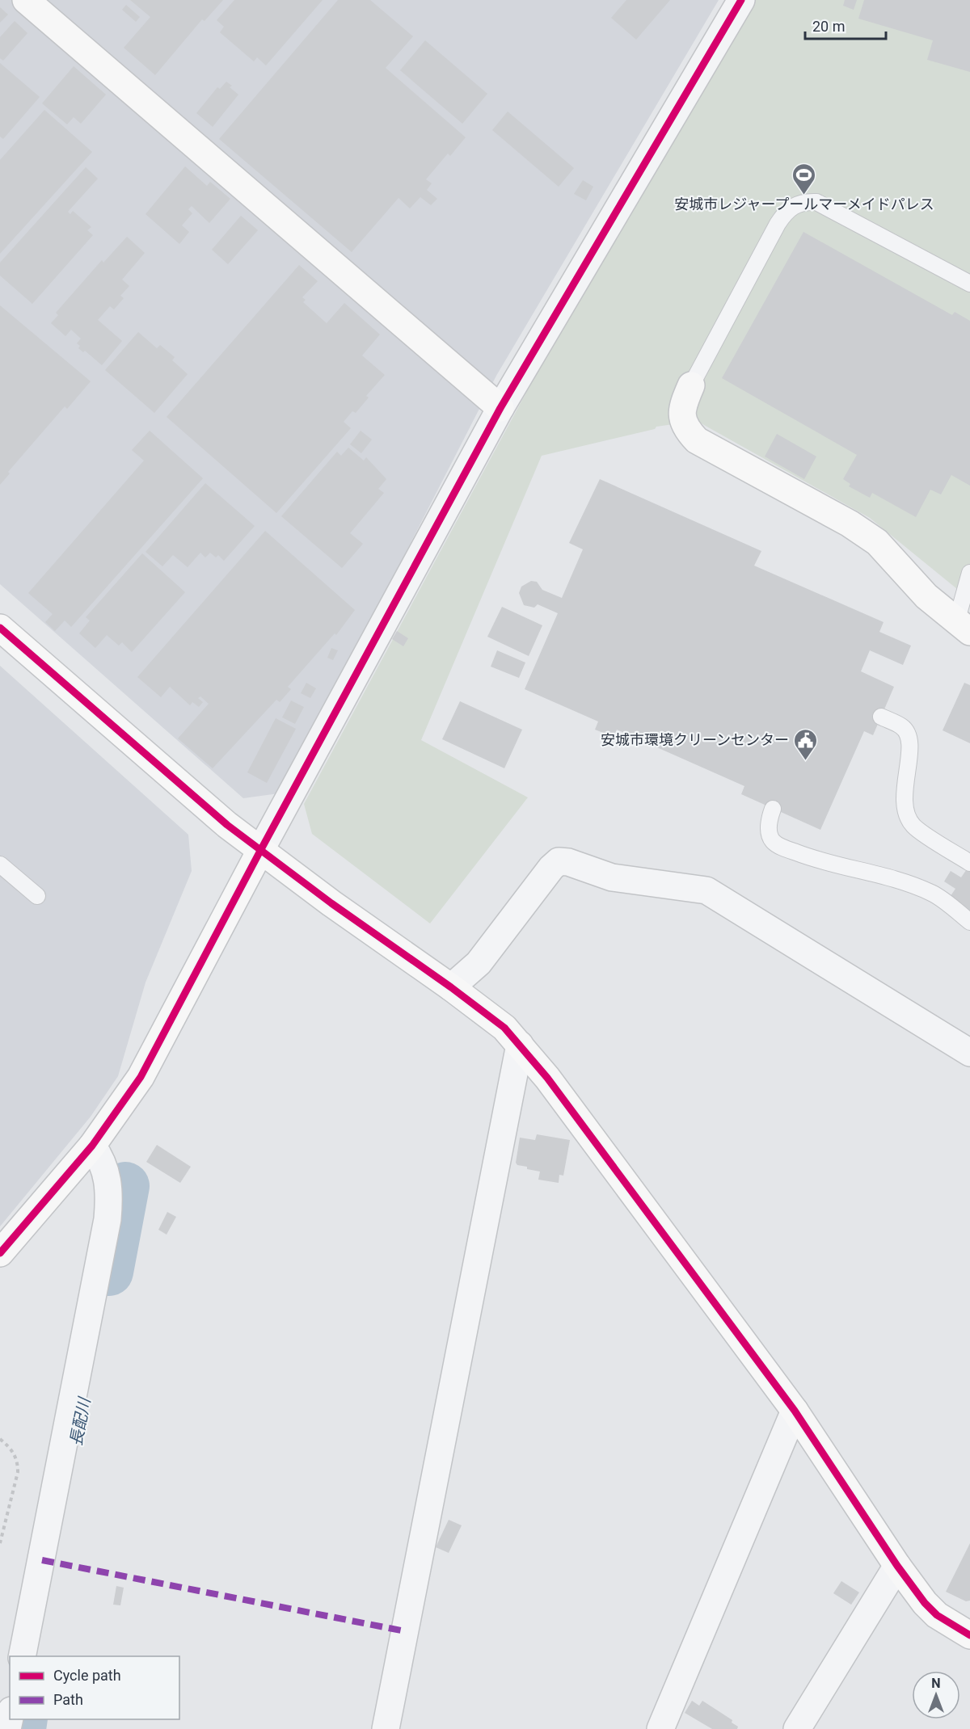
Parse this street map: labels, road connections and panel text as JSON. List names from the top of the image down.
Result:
{
  "water": ["長配川"],
  "places": {
    "sports": ["安城市レジャープールマーメイドパレス"],
    "public building": ["安城市環境クリーンセンター"]
  },
  "legend": ["Cycle path", "Path"],
  "scale_bar": "20 m",
  "north": "top"
}
